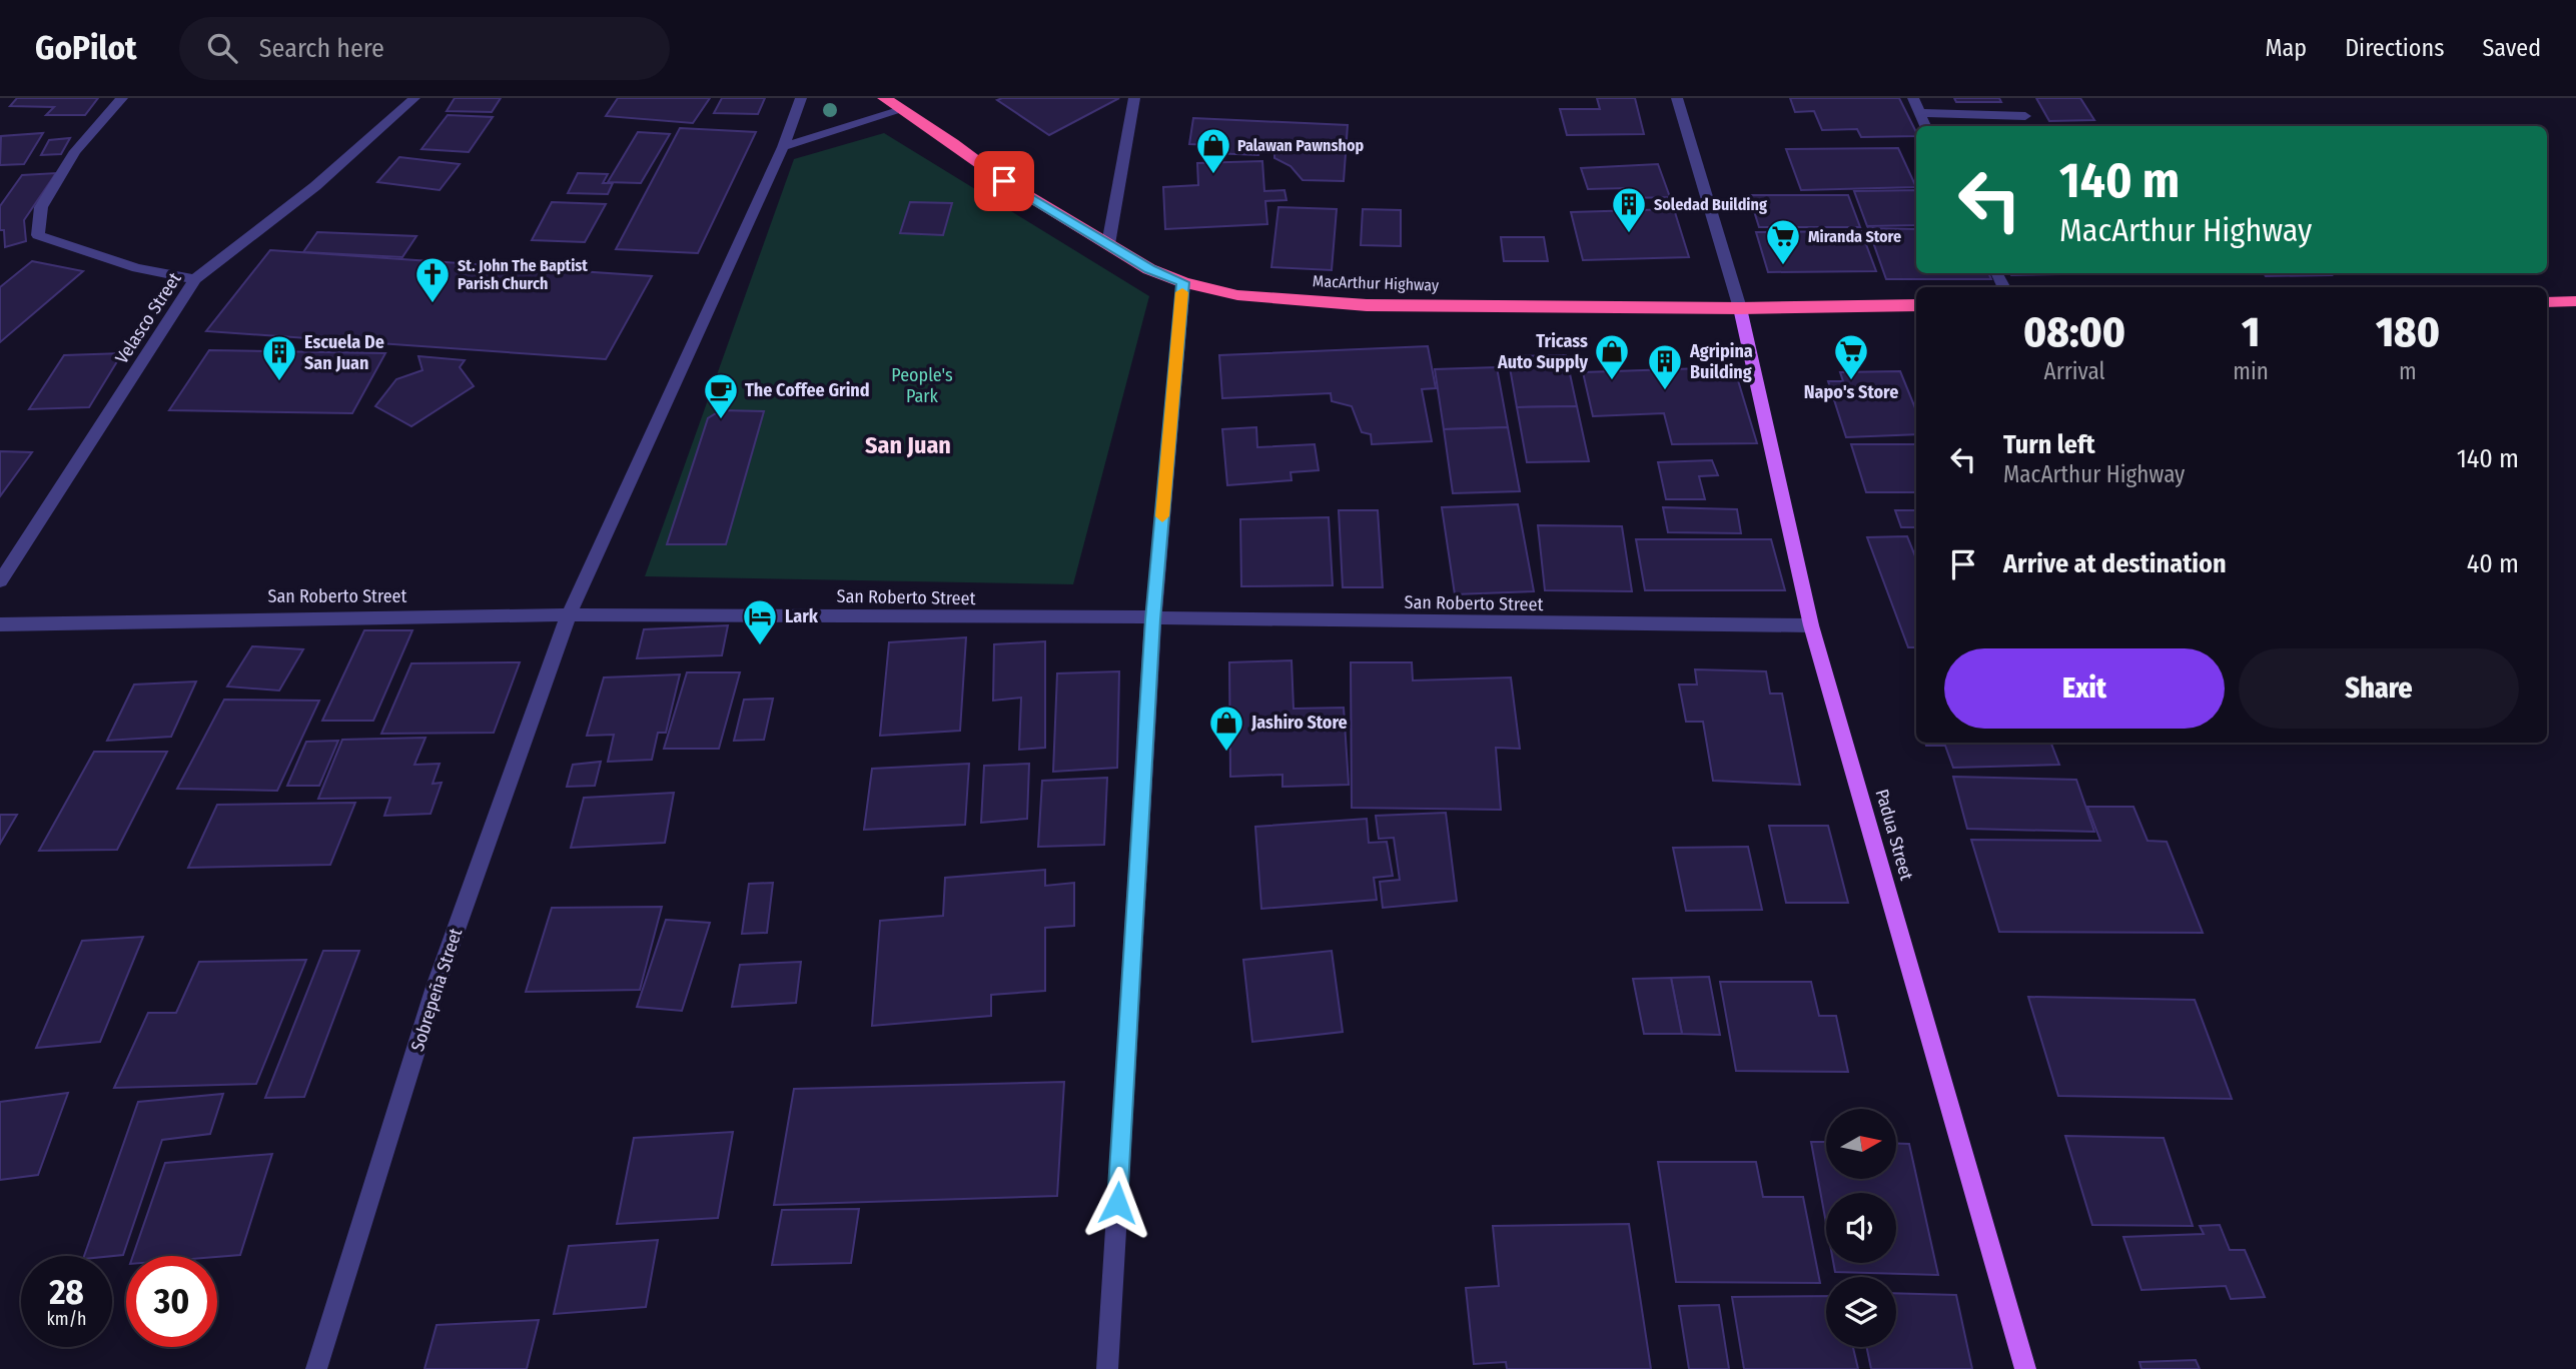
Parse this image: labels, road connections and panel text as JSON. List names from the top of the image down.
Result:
{
  "streets": {
    "highway": ["MacArthur Highway"],
    "main road": ["Padua Street"],
    "street": ["Velasco Street", "San Roberto Street", "Sobrepeña Street"]
  },
  "crossings": [
    ["MacArthur Highway", "Padua Street"],
    ["San Roberto Street", "Padua Street"],
    ["San Roberto Street", "Sobrepeña Street"]
  ],
  "districts": ["San Juan"],
  "parks": ["People's Park"],
  "places": {
    "shop": ["Palawan Pawnshop", "Tricass Auto Supply", "Jashiro Store"],
    "building": ["Soledad Building", "Escuela De San Juan", "Agripina Building"],
    "supermarket": ["Miranda Store", "Napo's Store"],
    "church": ["St. John The Baptist Parish Church"],
    "cafe": ["The Coffee Grind"],
    "hotel": ["Lark"]
  },
  "north": "right",
  "page": {
    "header": "GoPilot",
    "search": "Search here",
    "nav": ["Map", "Directions", "Saved"],
    "turn": ["140 m", "MacArthur Highway"],
    "eta": [
      "08:00",
      "Arrival",
      "1",
      "min",
      "180",
      "m"
    ],
    "list": [
      {
        "name": "Turn left",
        "note": "MacArthur Highway",
        "value": "140 m"
      },
      {
        "name": "Arrive at destination",
        "value": "40 m"
      }
    ],
    "buttons": ["Exit", "Share"],
    "speed": "28 km/h",
    "limit": "30"
  }
}
